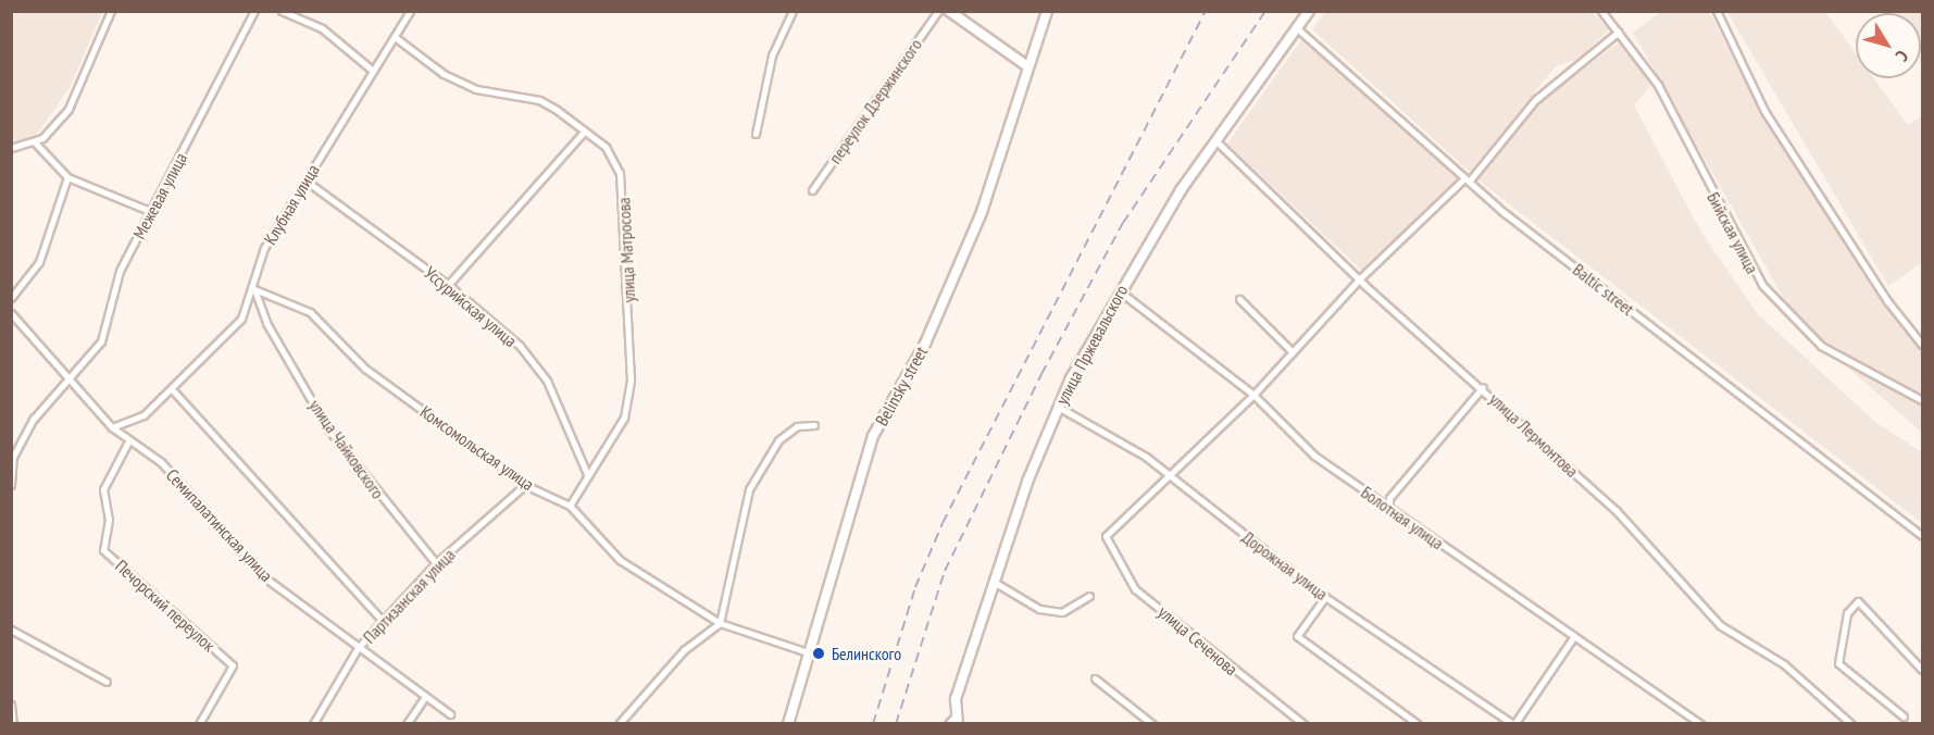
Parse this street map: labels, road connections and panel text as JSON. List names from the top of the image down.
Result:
{
  "streets": {
    "main road": ["улица Пржевальского", "Belinsky street"],
    "street": [
      "переулок Дзержинского",
      "Межевая улица",
      "Клубная улица",
      "Бийская улица",
      "улица Матросова",
      "Baltic street",
      "Уссурийская улица",
      "улица Лермонтова",
      "Комсомольская улица",
      "улица Чайковского",
      "Болотная улица",
      "Семипалатинская улица",
      "Дорожная улица",
      "Партизанская улица",
      "Печорский переулок",
      "улица Сеченова"
    ]
  },
  "crossings": [
    ["Межевая улица", "Семипалатинская улица"],
    ["Клубная улица", "улица Матросова"],
    ["Клубная улица", "Уссурийская улица"],
    ["Клубная улица", "Комсомольская улица"],
    ["Клубная улица", "улица Чайковского"],
    ["Клубная улица", "Семипалатинская улица"],
    ["улица Матросова", "Уссурийская улица"],
    ["улица Матросова", "Комсомольская улица"],
    ["Baltic street", "улица Пржевальского"],
    ["улица Пржевальского", "улица Лермонтова"],
    ["улица Пржевальского", "Болотная улица"],
    ["улица Пржевальского", "Дорожная улица"],
    ["Belinsky street", "Комсомольская улица"],
    ["Комсомольская улица", "улица Чайковского"],
    ["Комсомольская улица", "Партизанская улица"],
    ["улица Чайковского", "Партизанская улица"],
    ["Семипалатинская улица", "Партизанская улица"],
    ["Семипалатинская улица", "Печорский переулок"],
    ["Дорожная улица", "улица Сеченова"]
  ],
  "places": ["Белинского"],
  "north": "bottom right"
}
